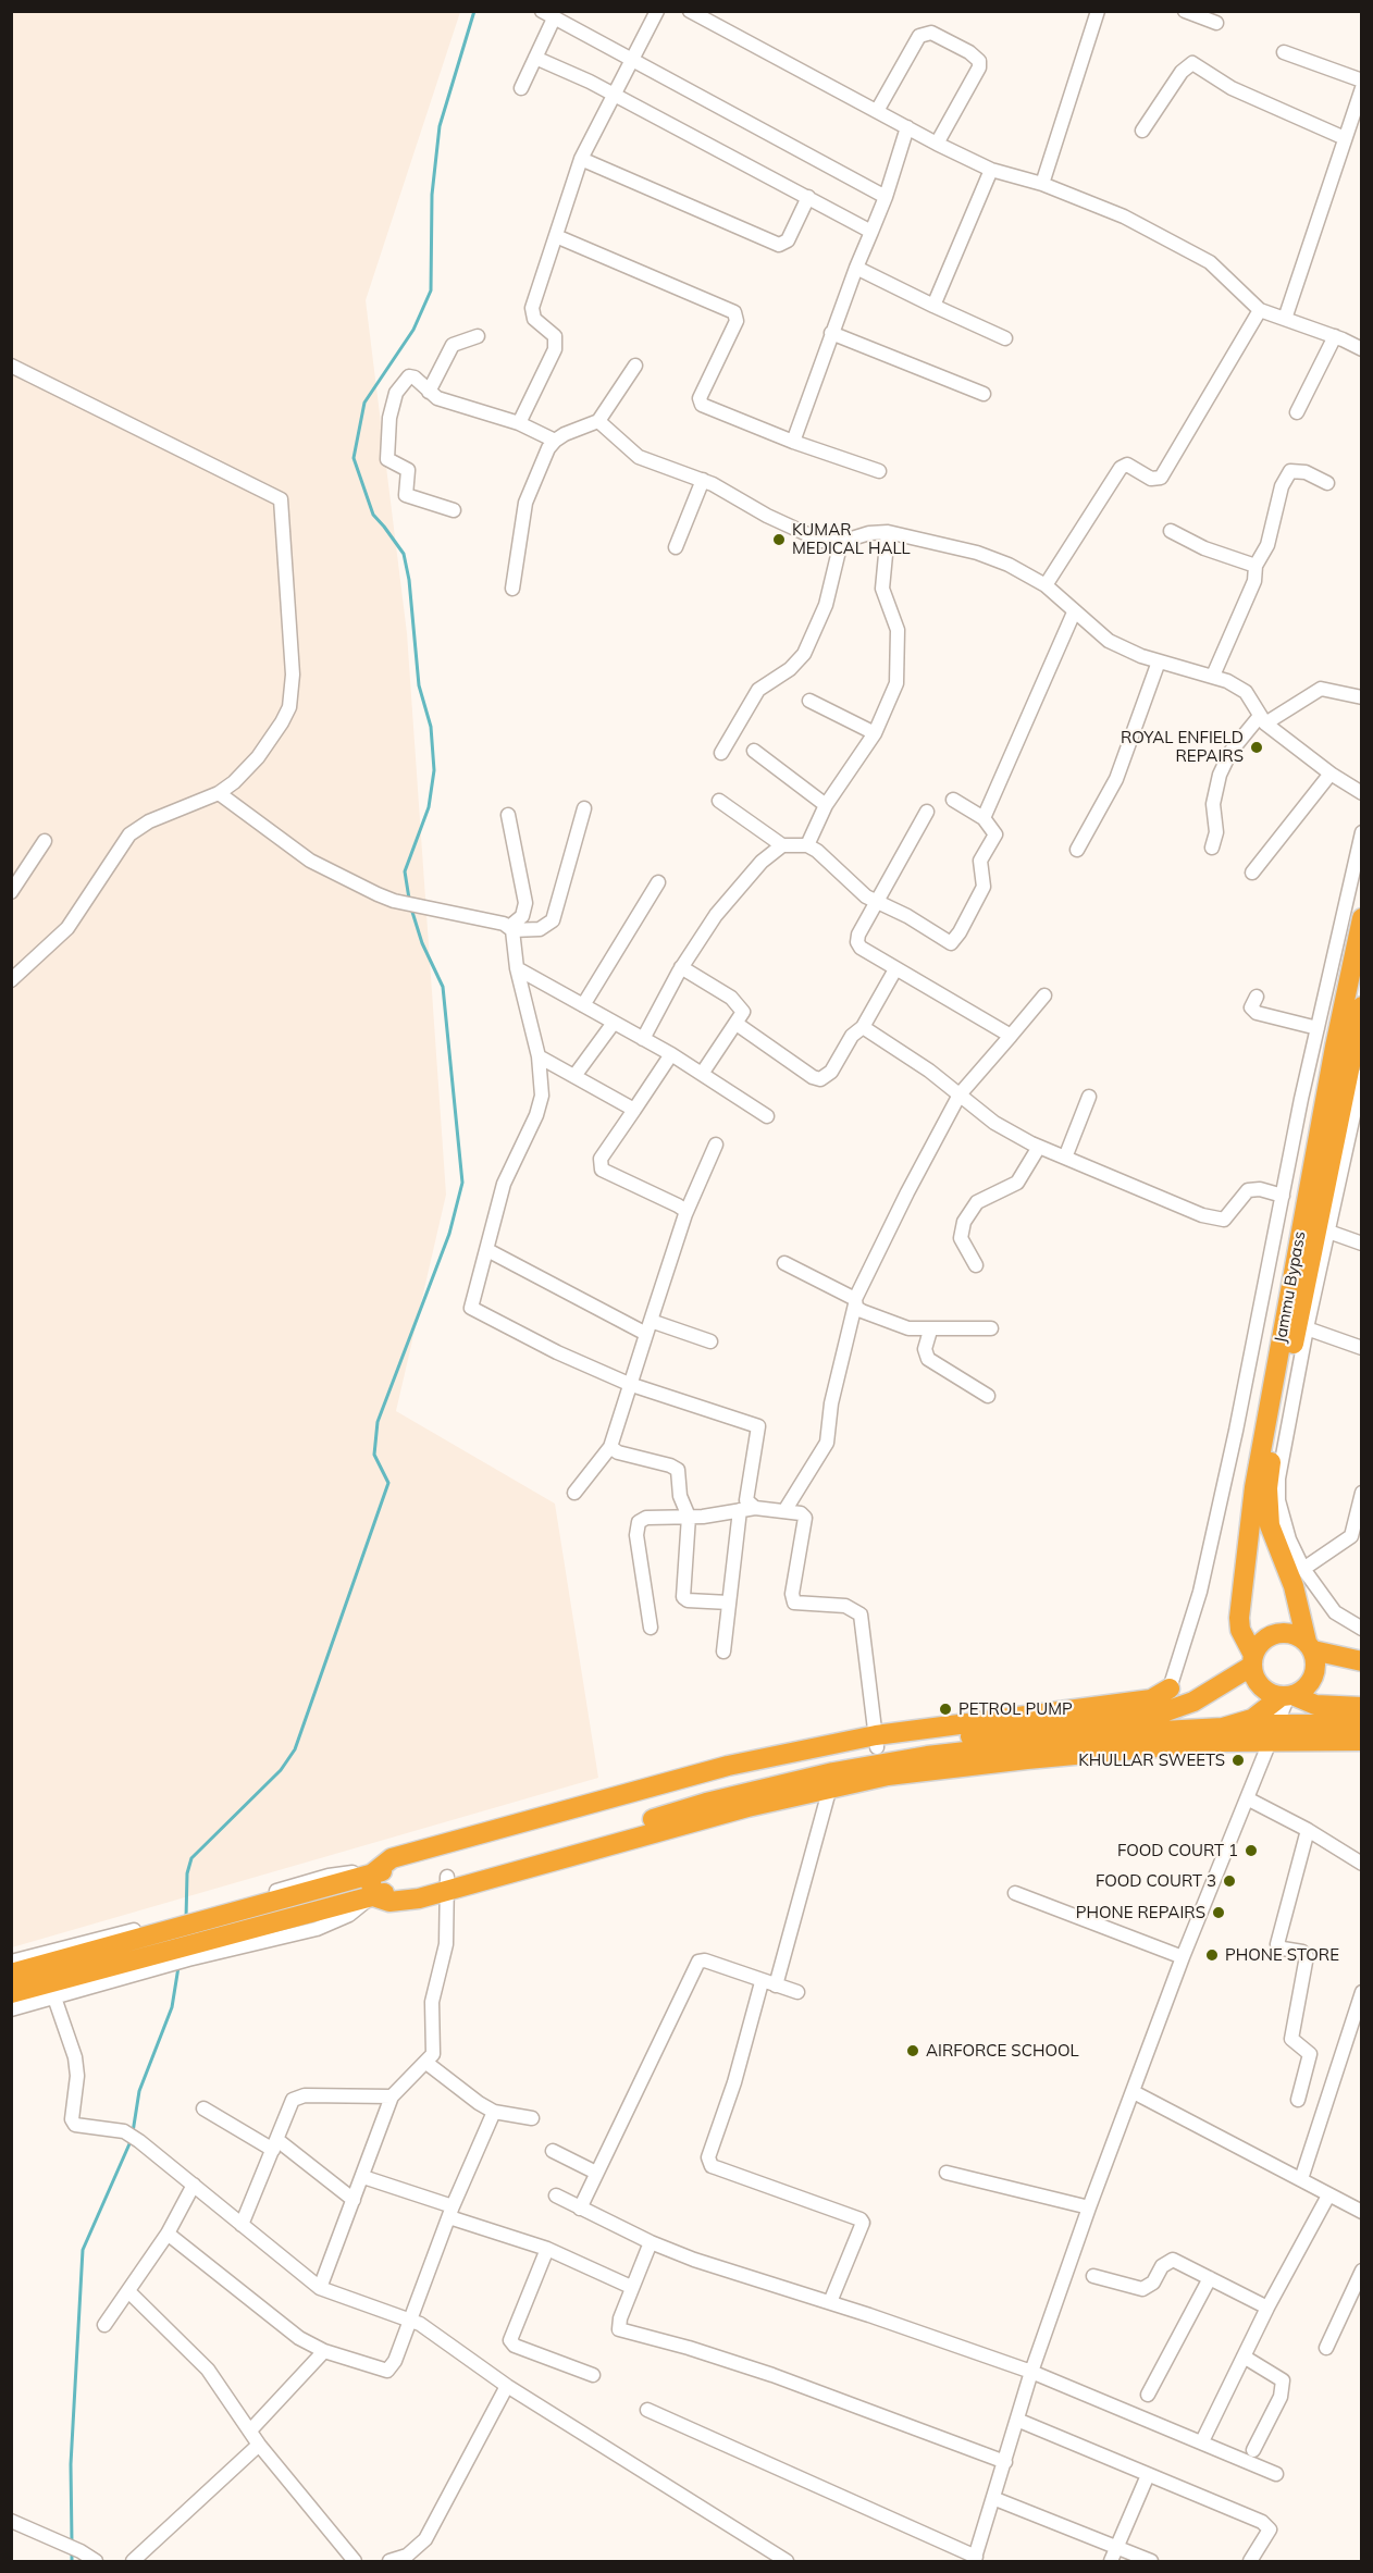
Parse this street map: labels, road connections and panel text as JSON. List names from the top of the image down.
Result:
{
  "streets": {
    "highway": ["Jammu Bypass"]
  },
  "places": [
    "KUMAR MEDICAL HALL",
    "ROYAL ENFIELD REPAIRS",
    "PETROL PUMP",
    "KHULLAR SWEETS",
    "FOOD COURT 1",
    "FOOD COURT 3",
    "PHONE REPAIRS",
    "PHONE STORE",
    "AIRFORCE SCHOOL"
  ]
}
